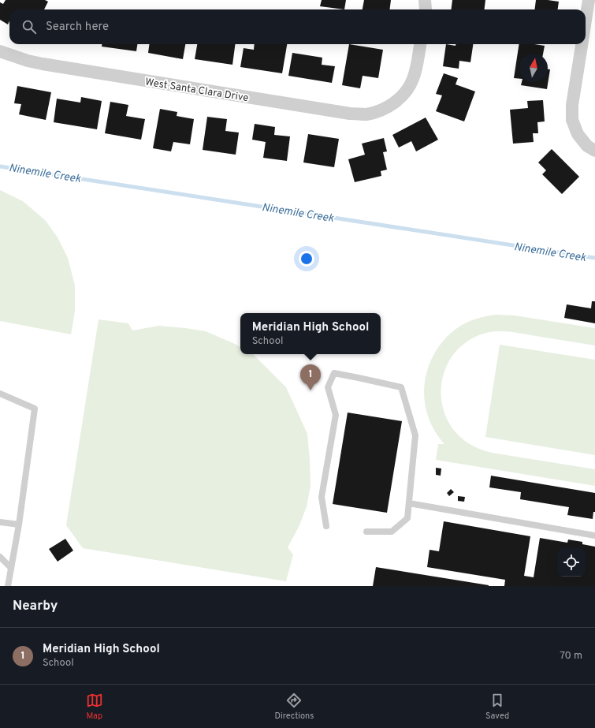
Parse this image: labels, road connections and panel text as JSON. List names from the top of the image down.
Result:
{
  "streets": {
    "street": ["West Santa Clara Drive"]
  },
  "water": ["Ninemile Creek"],
  "north": "top",
  "page": {
    "search": "Search here",
    "popup": ["Meridian High School", "School"],
    "pins": "1",
    "heading": "Nearby",
    "list": [
      {
        "mark": "1",
        "name": "Meridian High School",
        "note": "School",
        "value": "70 m"
      }
    ],
    "nav": ["Map", "Directions", "Saved"]
  }
}
